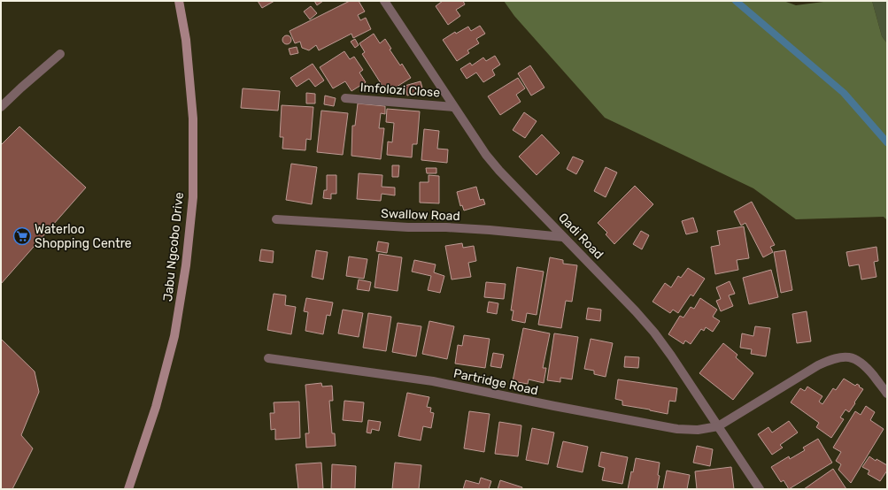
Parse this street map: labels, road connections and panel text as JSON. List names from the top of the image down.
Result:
{
  "streets": {
    "main road": ["Jabu Ngcobo Drive"],
    "street": [
      "Imfolozi Close",
      "Swallow Road",
      "Qadi Road",
      "Partridge Road"
    ]
  },
  "crossings": [
    ["Imfolozi Close", "Qadi Road"],
    ["Swallow Road", "Qadi Road"],
    ["Qadi Road", "Partridge Road"]
  ],
  "places": {
    "supermarket": ["Waterloo Shopping Centre"]
  }
}
